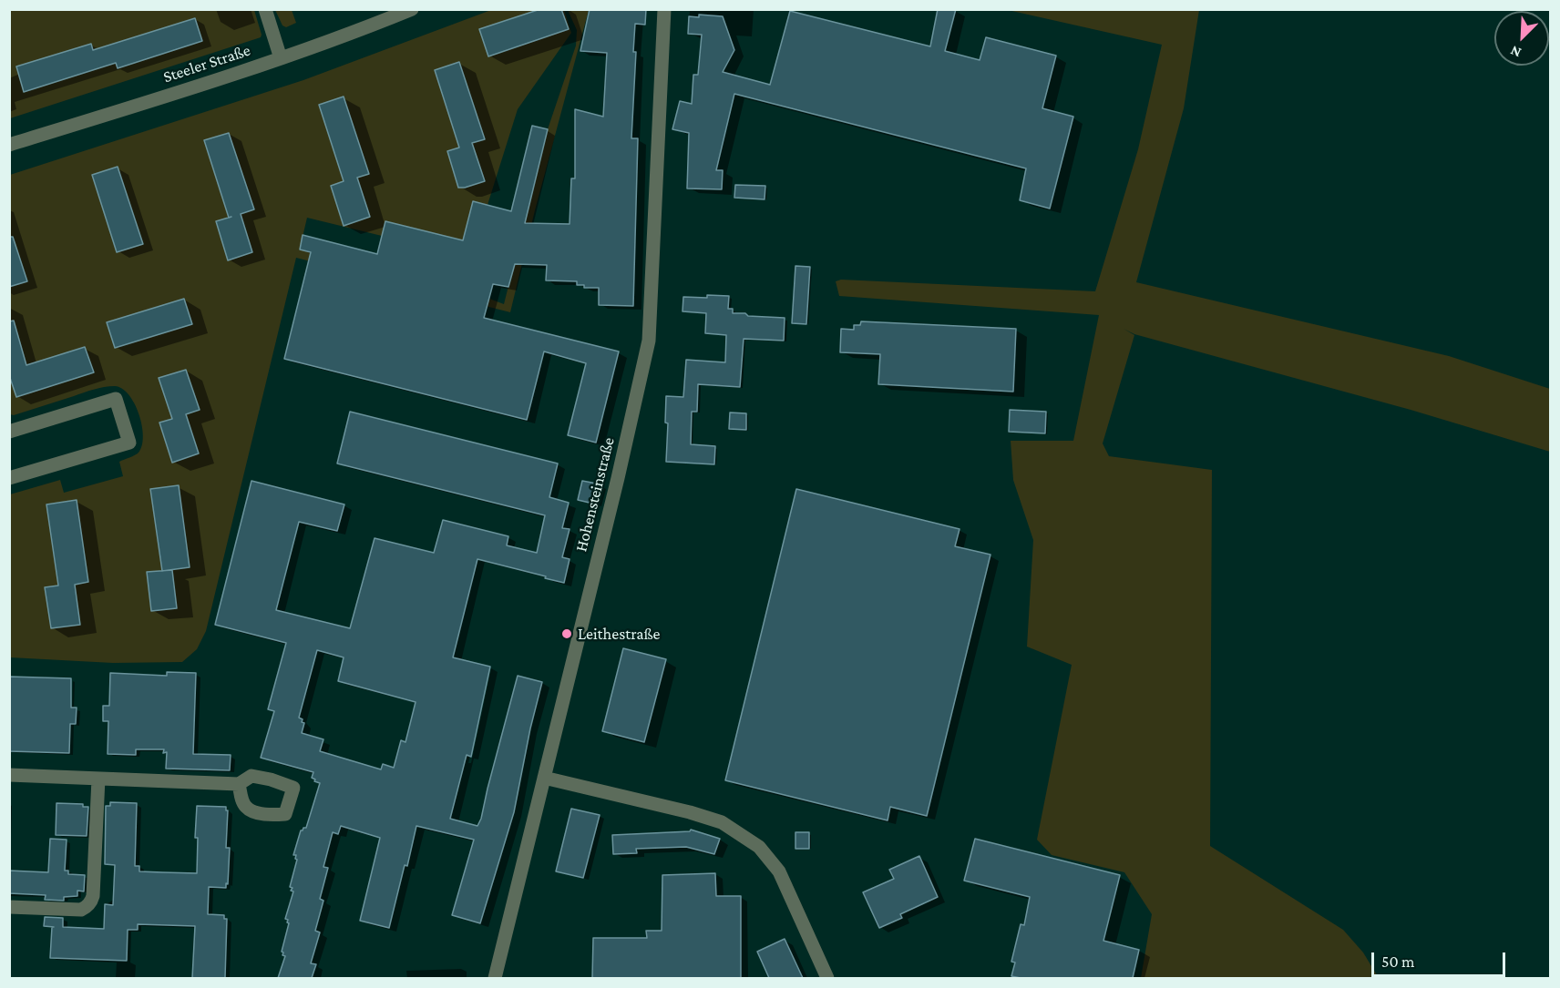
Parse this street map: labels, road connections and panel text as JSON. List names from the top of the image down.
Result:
{
  "streets": {
    "street": ["Steeler Straße", "Hohensteinstraße"]
  },
  "places": ["Leithestraße"],
  "scale_bar": "50 m",
  "north": "bottom left"
}
